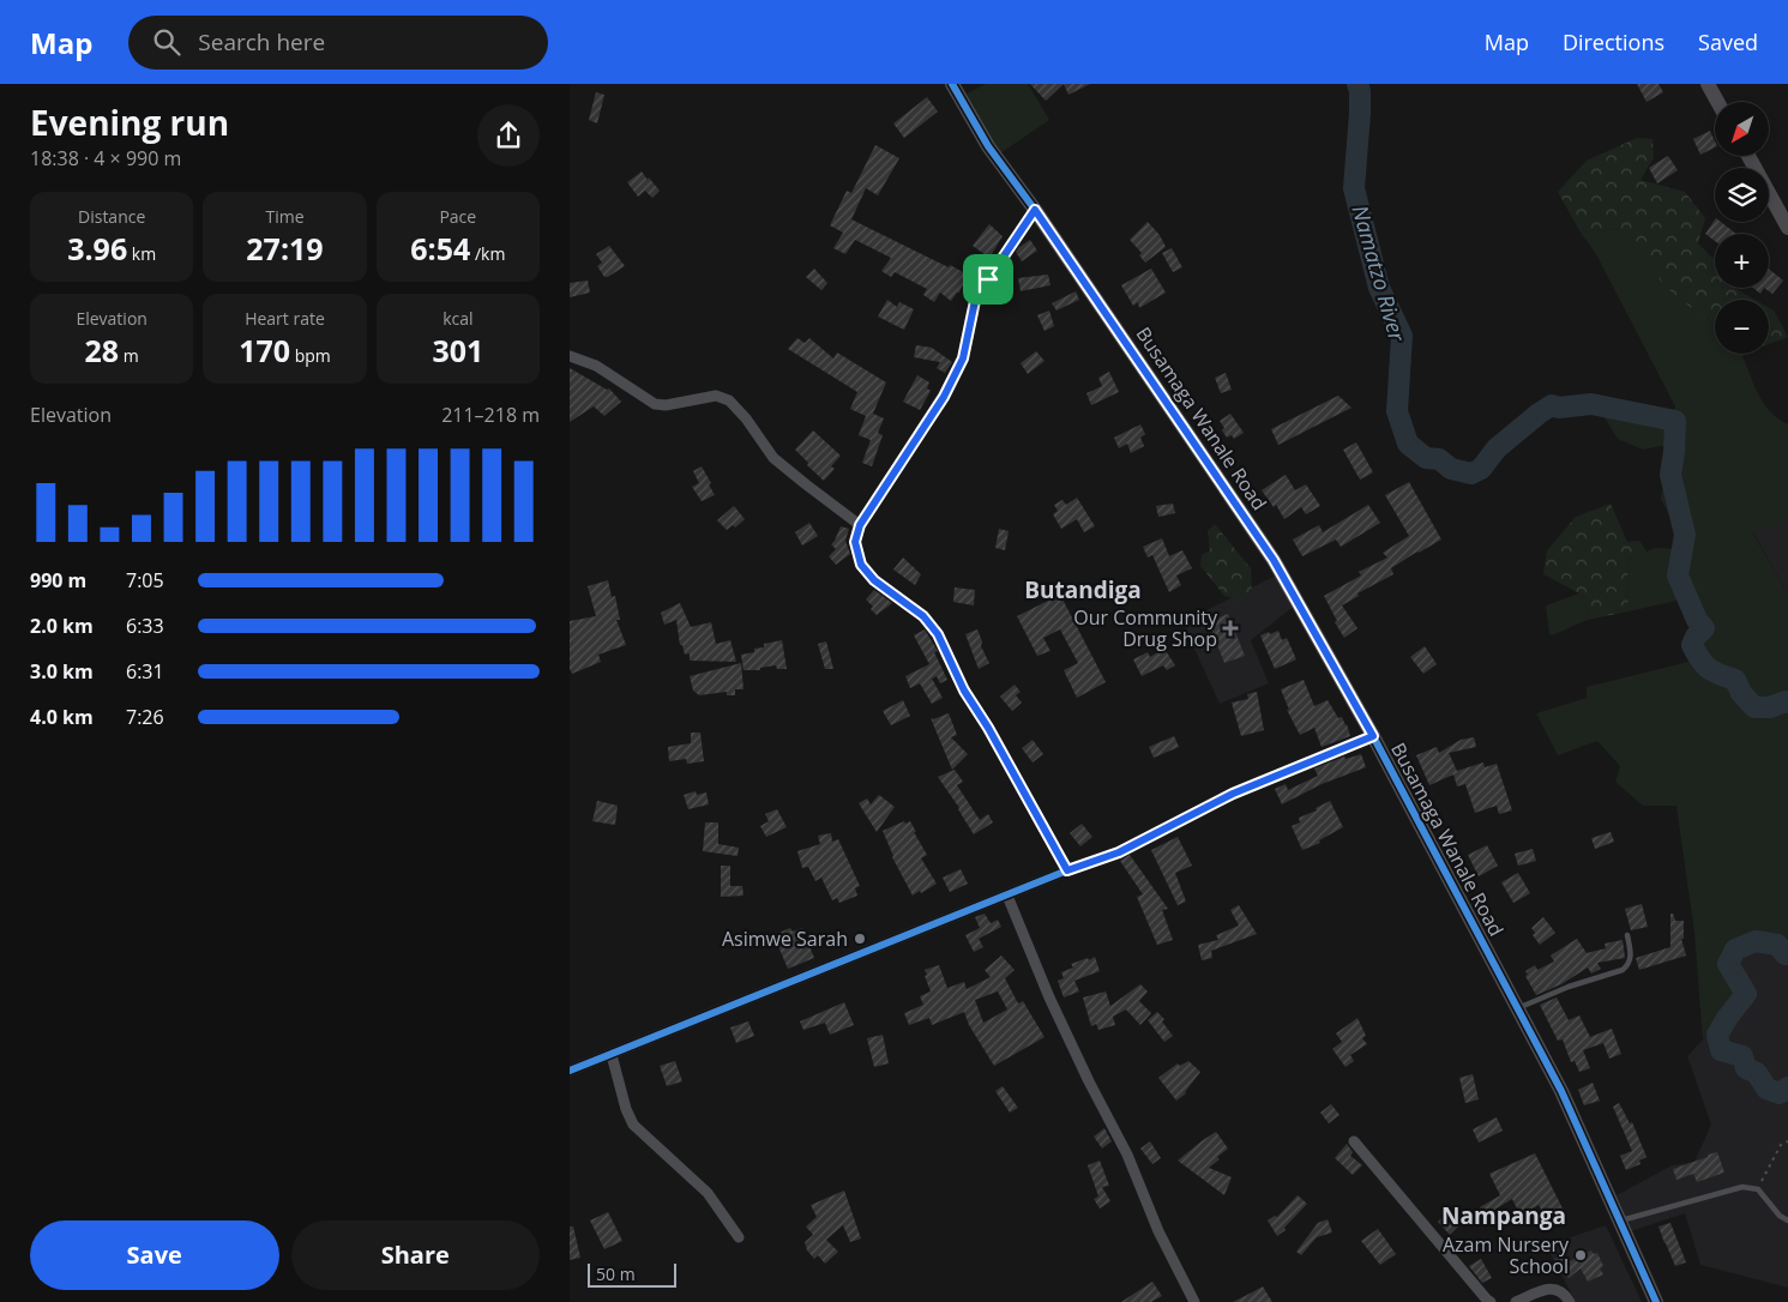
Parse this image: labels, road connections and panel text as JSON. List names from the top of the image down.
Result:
{
  "streets": {
    "street": ["Busamaga Wanale Road"]
  },
  "districts": ["Butandiga", "Nampanga"],
  "water": ["Namatzo River"],
  "places": {
    "health": ["Our Community Drug Shop"],
    "other": ["Asimwe Sarah", "Azam Nursery School"]
  },
  "scale_bar": "50 m",
  "north": "bottom left",
  "page": {
    "header": "Map",
    "search": "Search here",
    "nav": ["Map", "Directions", "Saved"],
    "heading": ["Evening run", "18:38 · 4 × 990 m"],
    "map_buttons": ["+", "−"],
    "stats": [
      ["Distance", "3.96 km"],
      ["Time", "27:19"],
      ["Pace", "6:54 /km"],
      ["Elevation", "28 m"],
      ["Heart rate", "170 bpm"],
      ["kcal", "301"]
    ],
    "chart": ["Elevation", "211–218 m"],
    "list": [
      {
        "name": "990 m",
        "note": "7:05"
      },
      {
        "name": "2.0 km",
        "note": "6:33"
      },
      {
        "name": "3.0 km",
        "note": "6:31"
      },
      {
        "name": "4.0 km",
        "note": "7:26"
      }
    ],
    "buttons": ["Save", "Share"],
    "scale": "50 m"
  }
}
